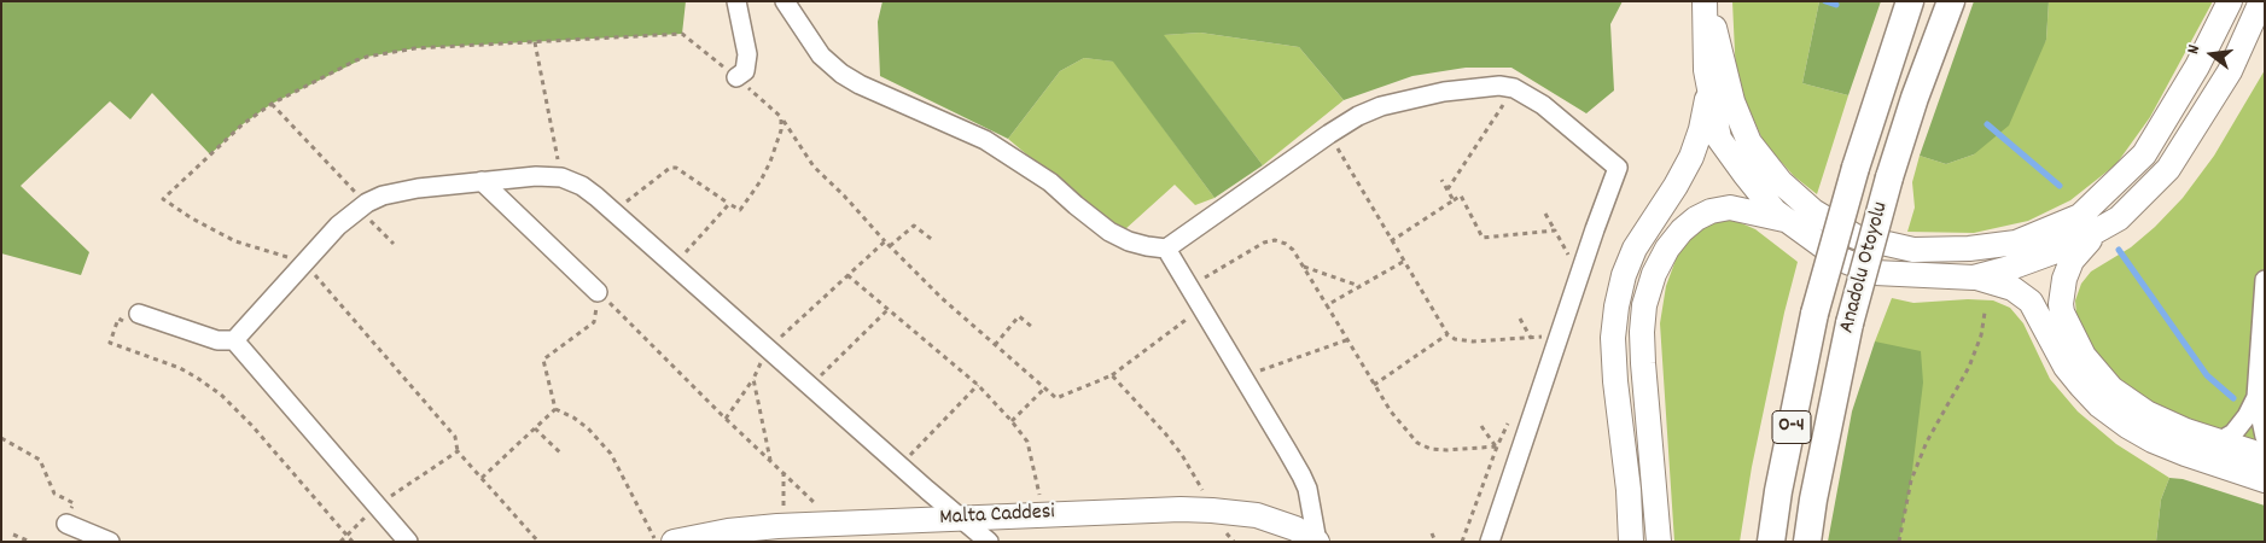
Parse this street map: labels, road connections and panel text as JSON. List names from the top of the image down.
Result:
{
  "streets": {
    "highway": ["Anadolu Otoyolu", "O-4"],
    "main road": ["Malta Caddesi"]
  },
  "north": "left"
}
